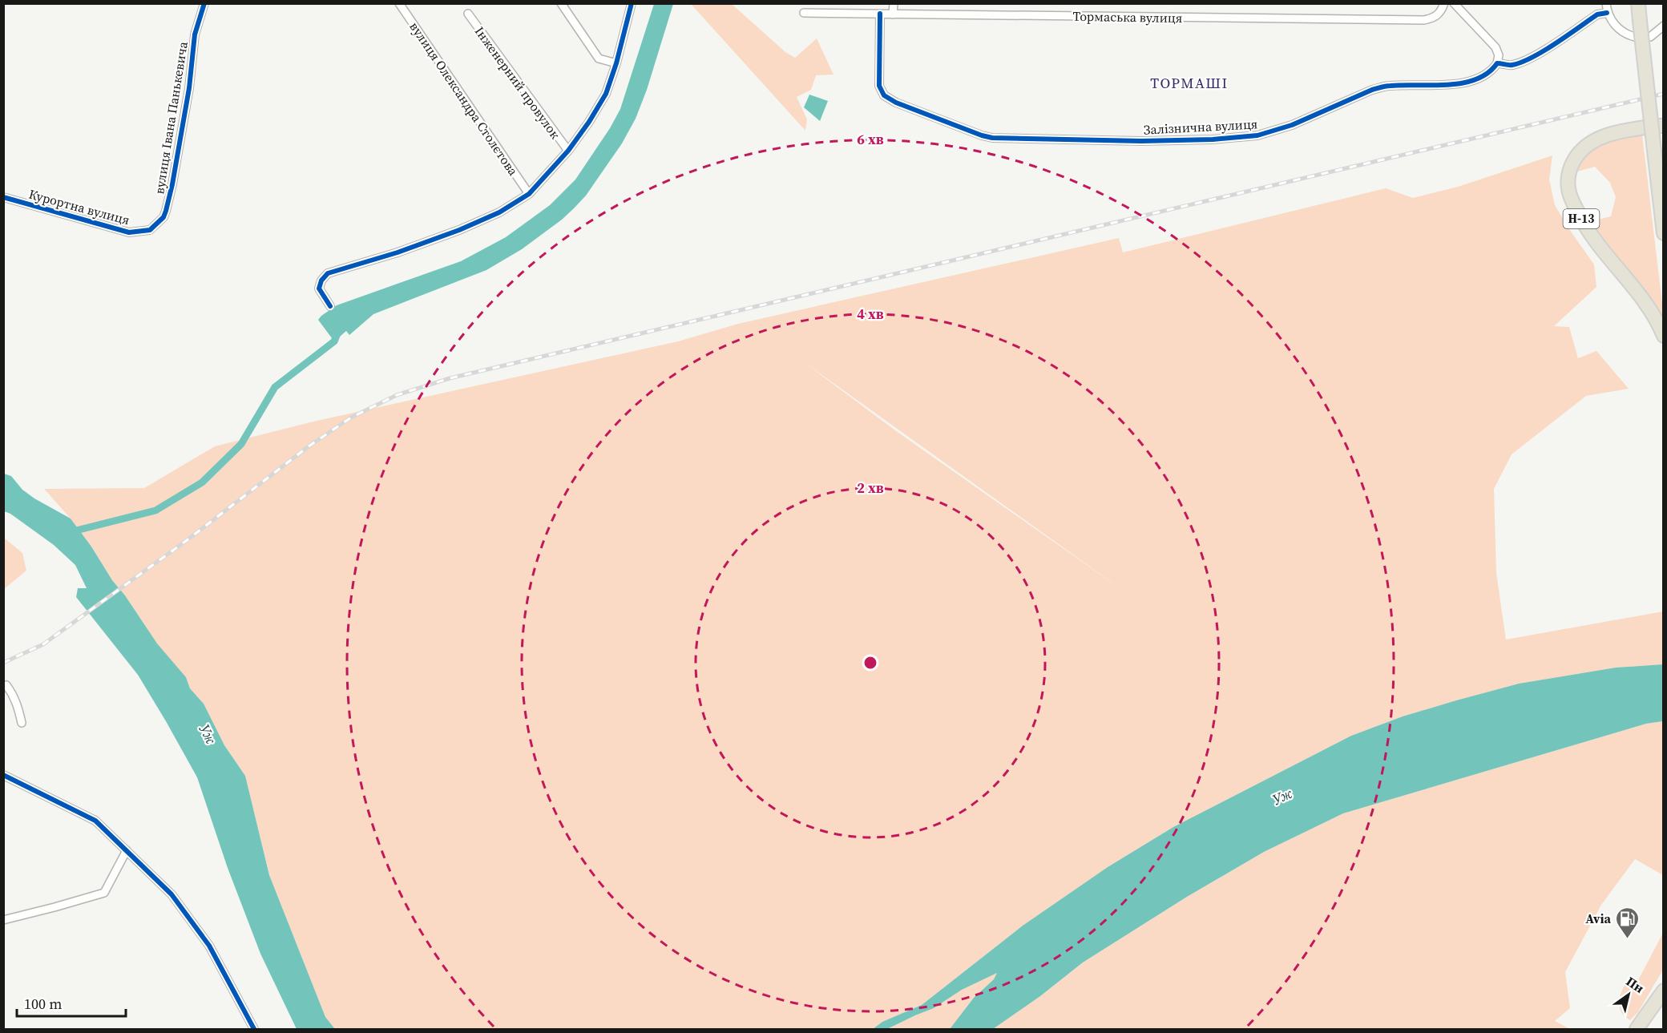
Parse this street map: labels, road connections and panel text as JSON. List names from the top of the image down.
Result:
{
  "streets": {
    "highway": ["Н-13"],
    "street": [
      "Тормаська вулиця",
      "Інженерний провулок",
      "вулиця Олександра Столєтова",
      "вулиця Івана Панькевича",
      "Залізнична вулиця",
      "Курортна вулиця"
    ]
  },
  "crossings": [
    ["Тормаська вулиця", "Залізнична вулиця"],
    ["вулиця Івана Панькевича", "Курортна вулиця"]
  ],
  "districts": ["ТОРМАШІ"],
  "water": ["Уж"],
  "places": {
    "fuel station": ["Avia"]
  },
  "scale_bar": "100 m",
  "north": "top right",
  "rings": ["6 хв", "4 хв", "2 хв"]
}
